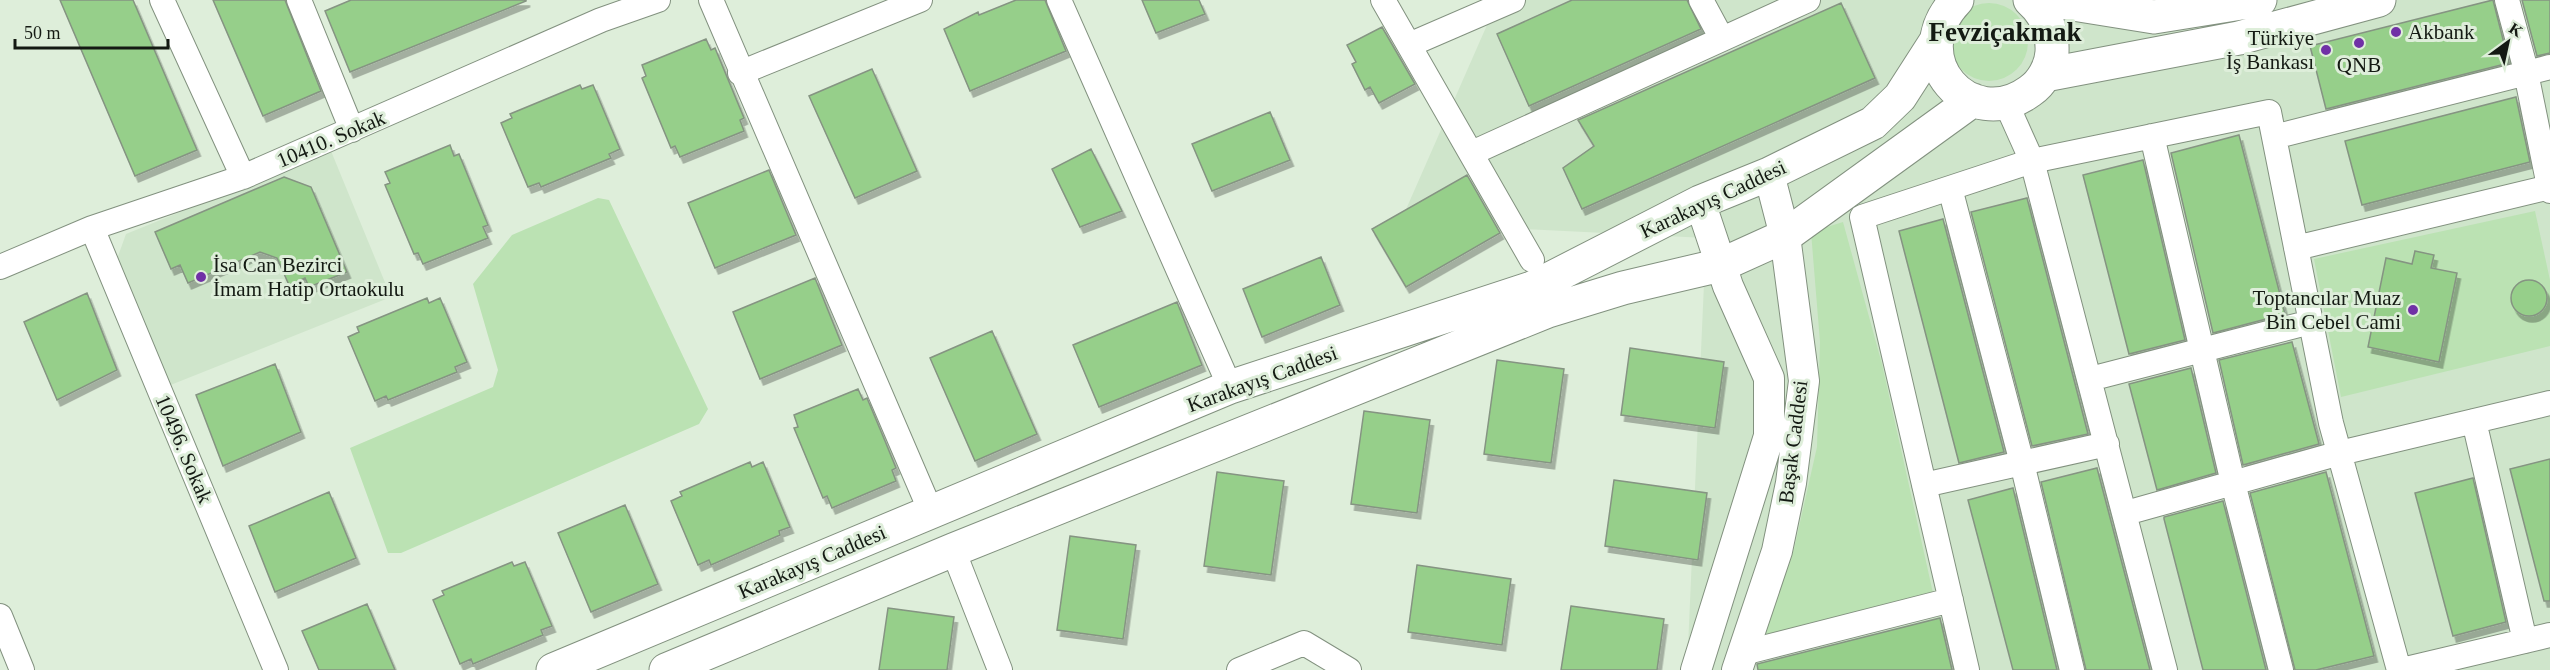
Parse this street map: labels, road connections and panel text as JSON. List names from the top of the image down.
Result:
{
  "streets": {
    "main road": ["Karakayış Caddesi"],
    "street": ["10410. Sokak", "Başak Caddesi", "10496. Sokak"]
  },
  "crossings": [
    ["10410. Sokak", "10496. Sokak"],
    ["Karakayış Caddesi", "Başak Caddesi"]
  ],
  "districts": ["Fevziçakmak"],
  "places": [
    "Akbank",
    "QNB",
    "Türkiye İş Bankası",
    "İsa Can Bezirci İmam Hatip Ortaokulu",
    "Toptancılar Muaz Bin Cebel Cami"
  ],
  "scale_bar": "50 m",
  "north": "top right"
}
